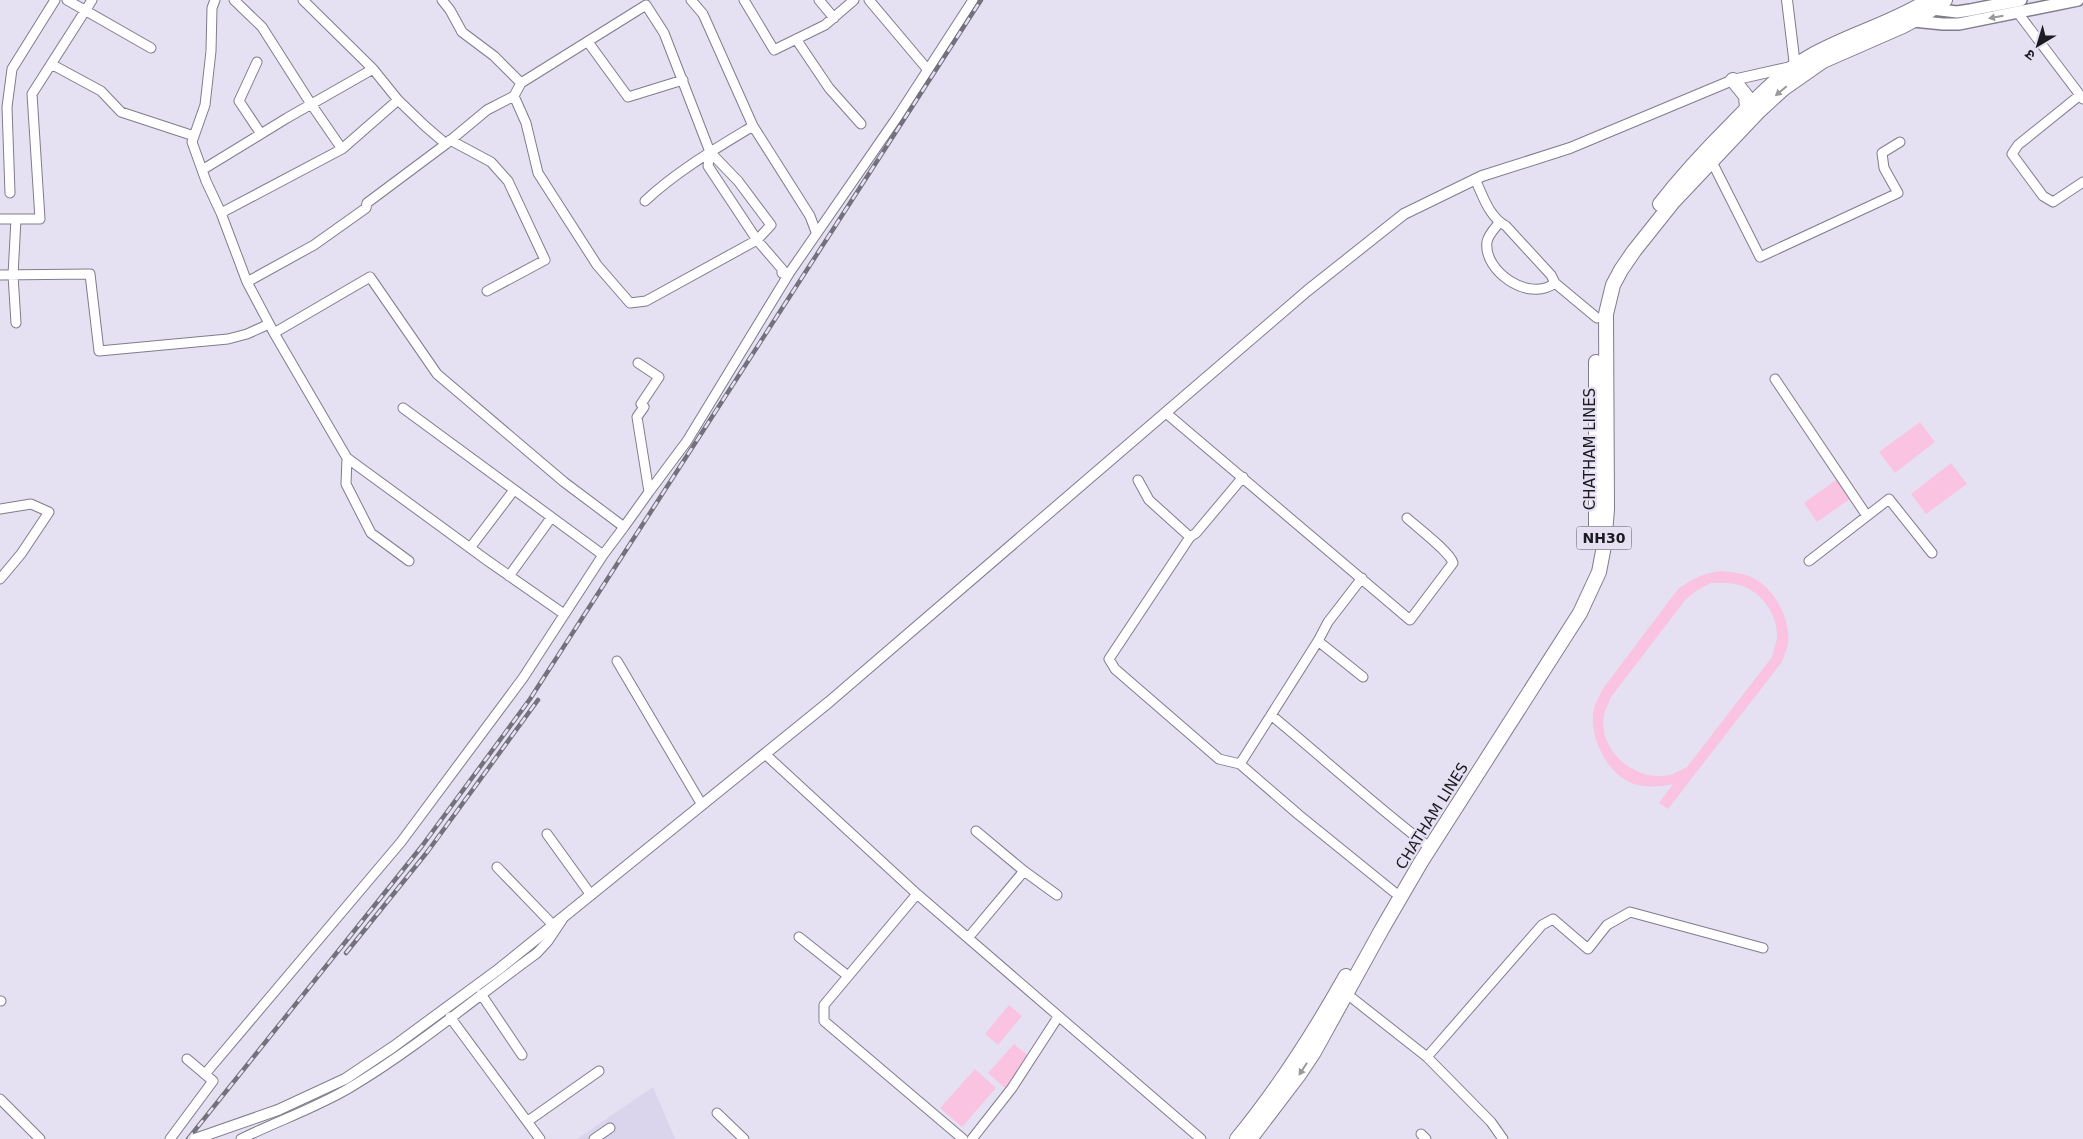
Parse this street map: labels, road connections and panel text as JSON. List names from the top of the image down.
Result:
{
  "streets": {
    "highway": ["CHATHAM LINES", "NH30"]
  },
  "north": "bottom left"
}
